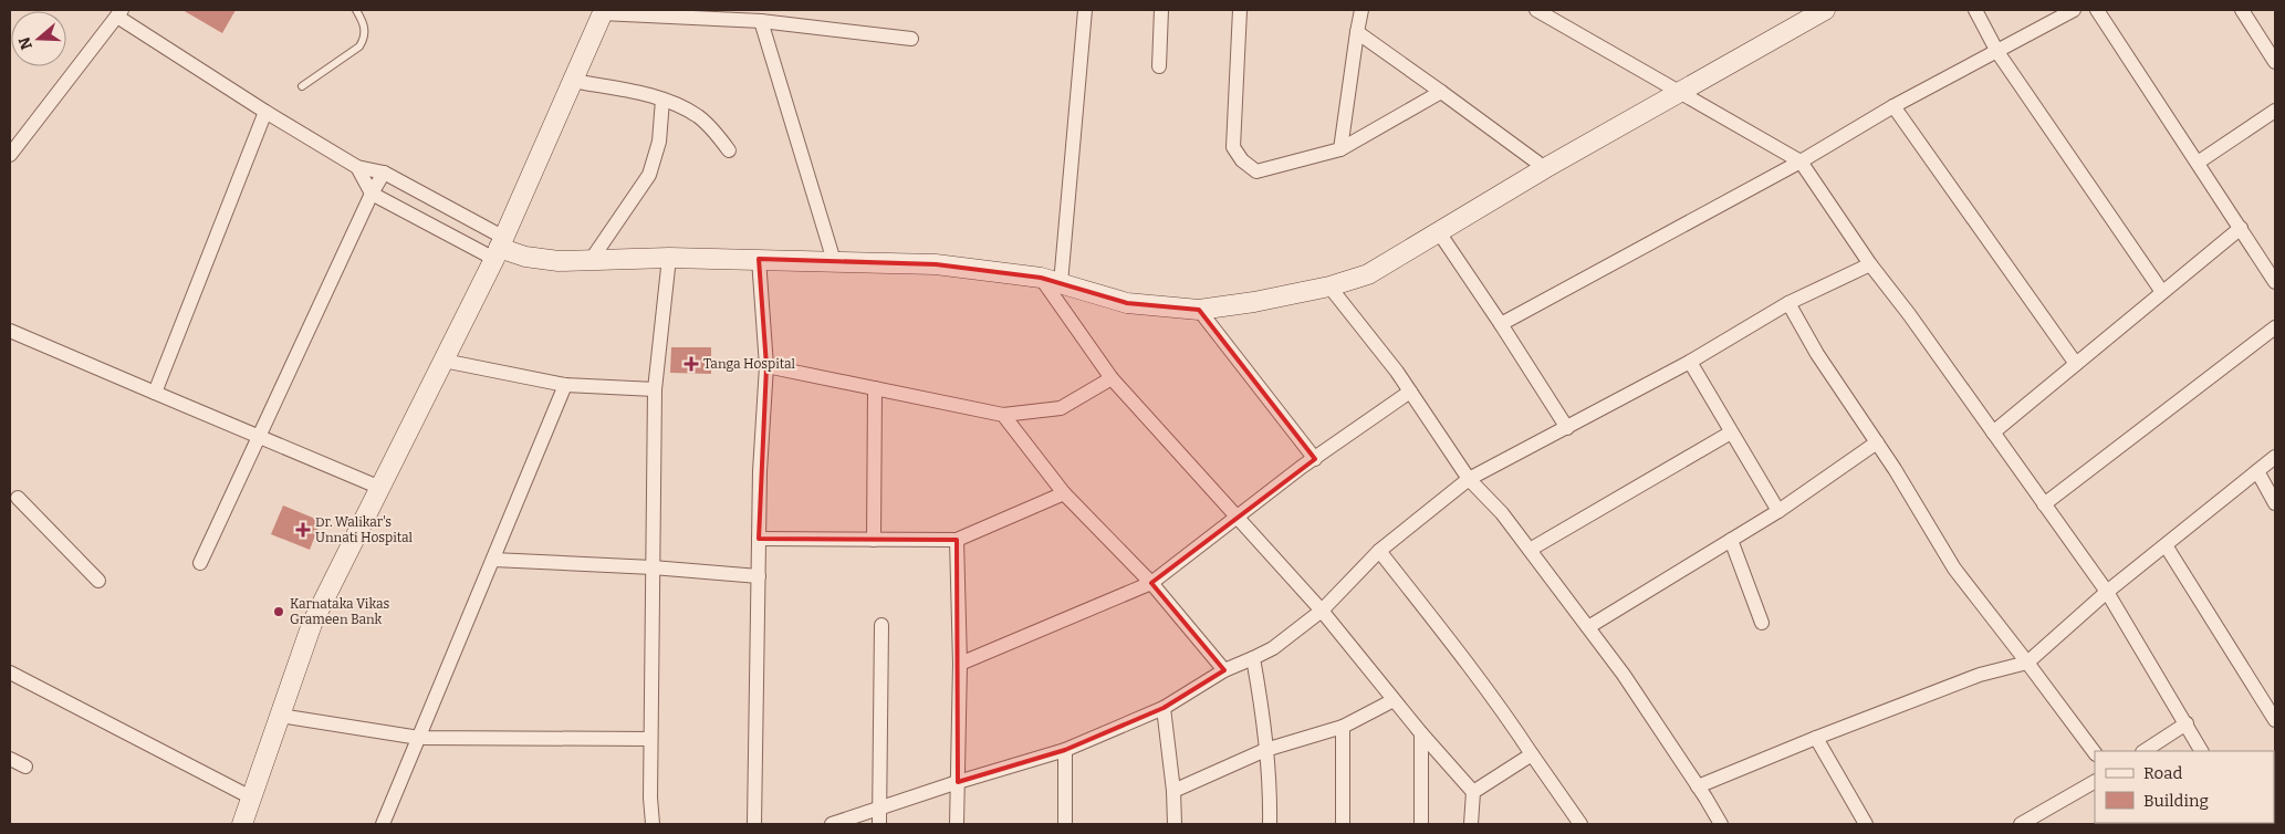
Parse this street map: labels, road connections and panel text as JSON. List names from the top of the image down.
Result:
{
  "places": {
    "health": ["Tanga Hospital", "Dr. Walikar's Unnati Hospital"],
    "other": ["Karnataka Vikas Grameen Bank"]
  },
  "legend": ["Road", "Building"],
  "north": "left"
}
